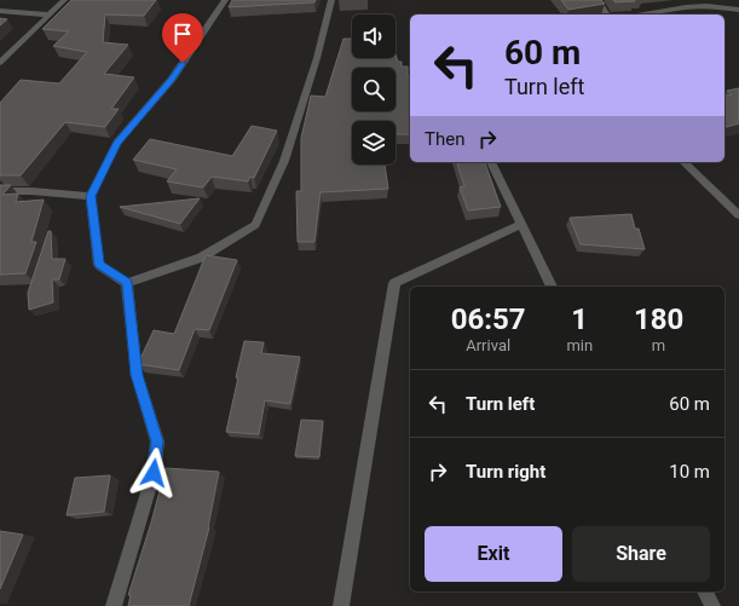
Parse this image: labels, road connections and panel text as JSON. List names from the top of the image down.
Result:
{
  "page": {
    "turn": ["60 m", "Turn left"],
    "then": "Then",
    "eta": [
      "06:57",
      "Arrival",
      "1",
      "min",
      "180",
      "m"
    ],
    "list": [
      {
        "name": "Turn left",
        "value": "60 m"
      },
      {
        "name": "Turn right",
        "value": "10 m"
      }
    ],
    "buttons": ["Exit", "Share"]
  }
}
